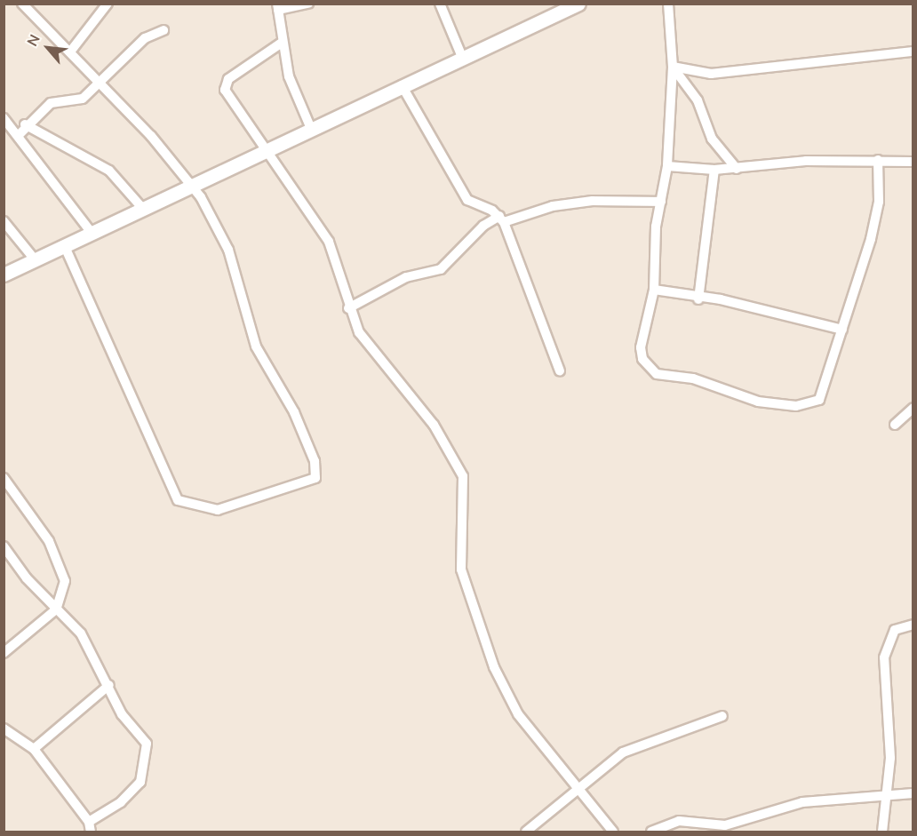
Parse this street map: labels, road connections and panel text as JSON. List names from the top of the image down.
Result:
{
  "north": "top left"
}
